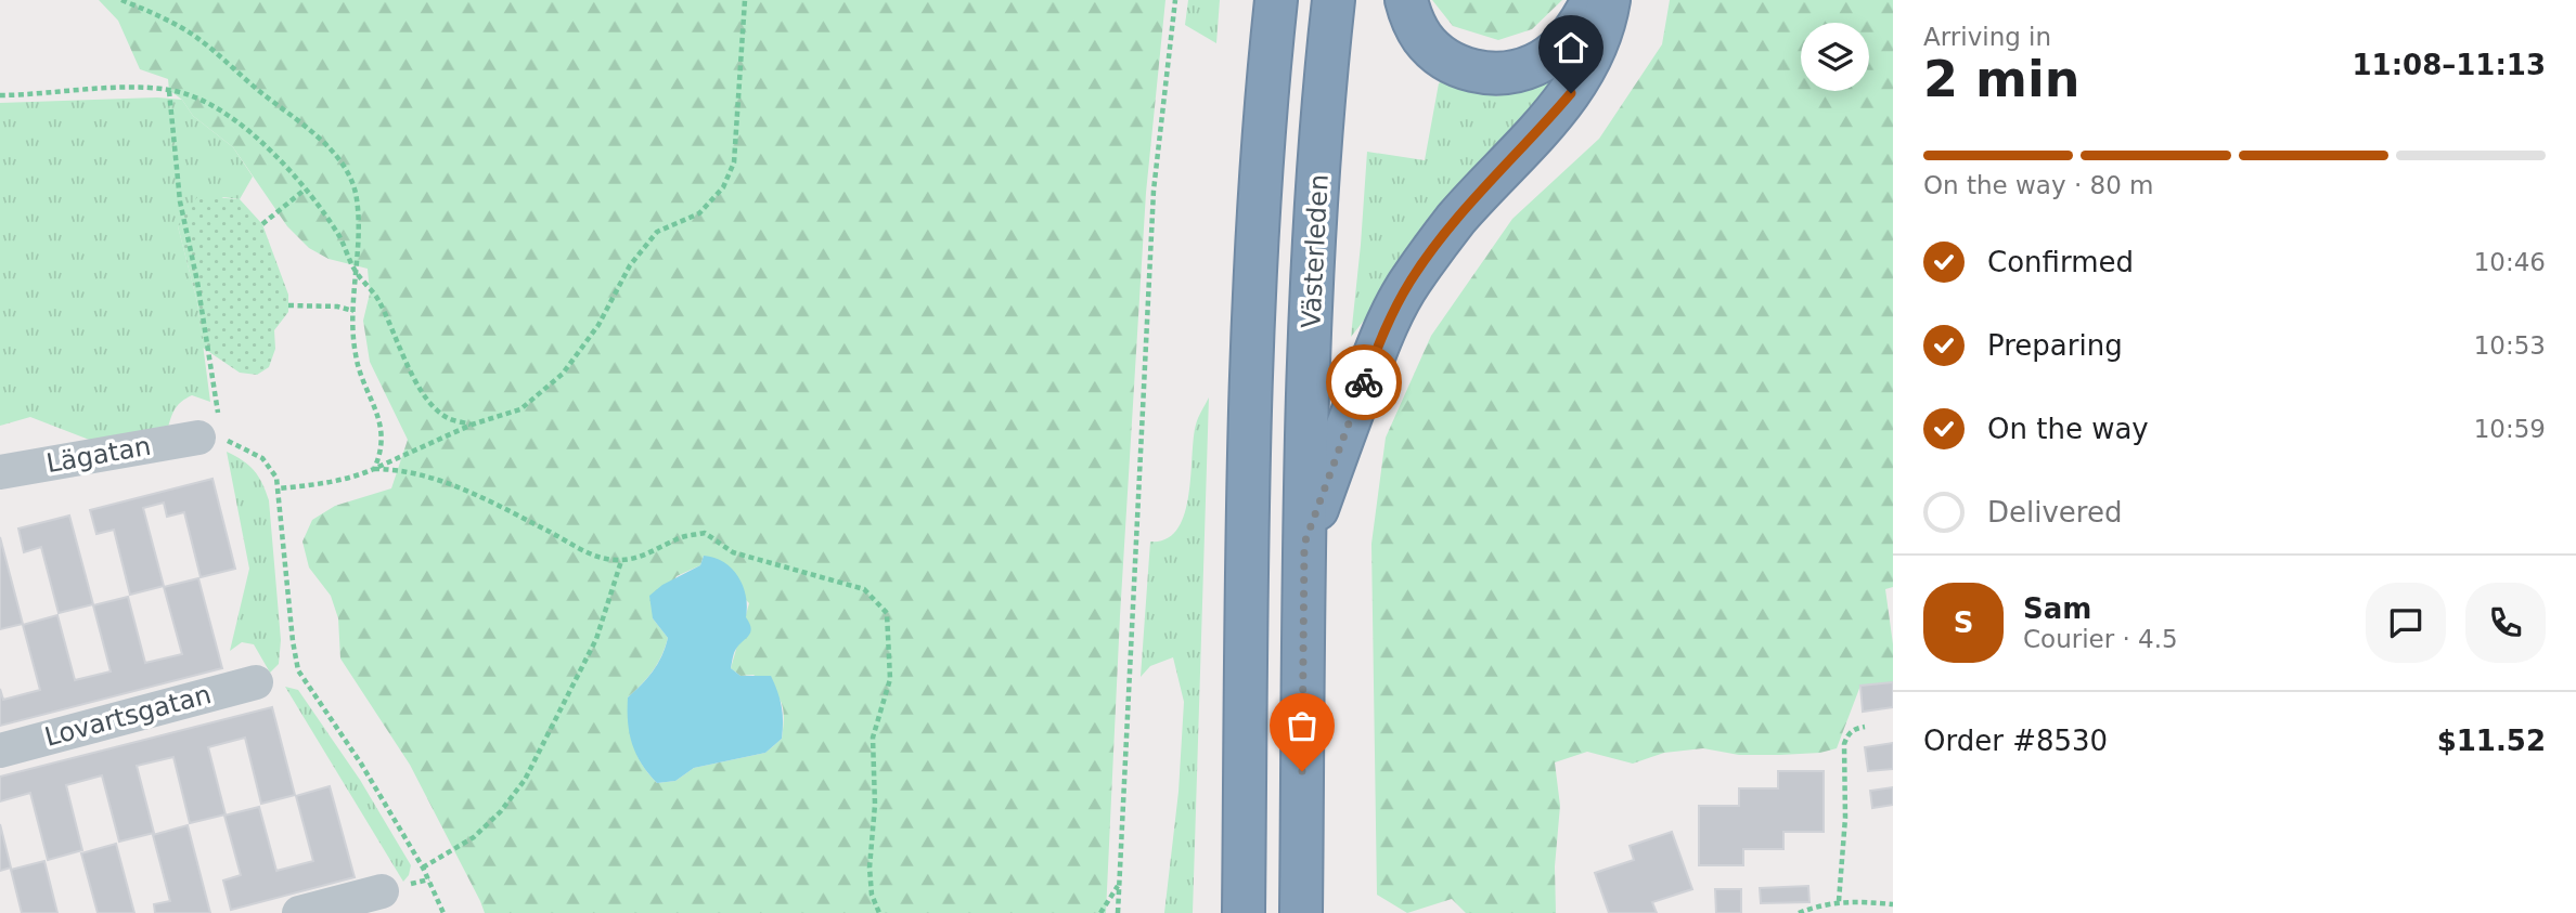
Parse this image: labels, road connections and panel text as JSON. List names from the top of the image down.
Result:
{
  "streets": {
    "highway": ["Västerleden"],
    "street": ["Lägatan", "Lovartsgatan"]
  },
  "page": {
    "heading": ["2 min", "Arriving in", "11:08–11:13"],
    "panel": [
      "Sam",
      "Courier · 4.5",
      "Order #8530",
      "$11.52"
    ],
    "bar": "On the way · 80 m",
    "list": [
      ["Confirmed", "10:46"],
      ["Preparing", "10:53"],
      ["On the way", "10:59"],
      "Delivered"
    ],
    "round": "S"
  }
}
